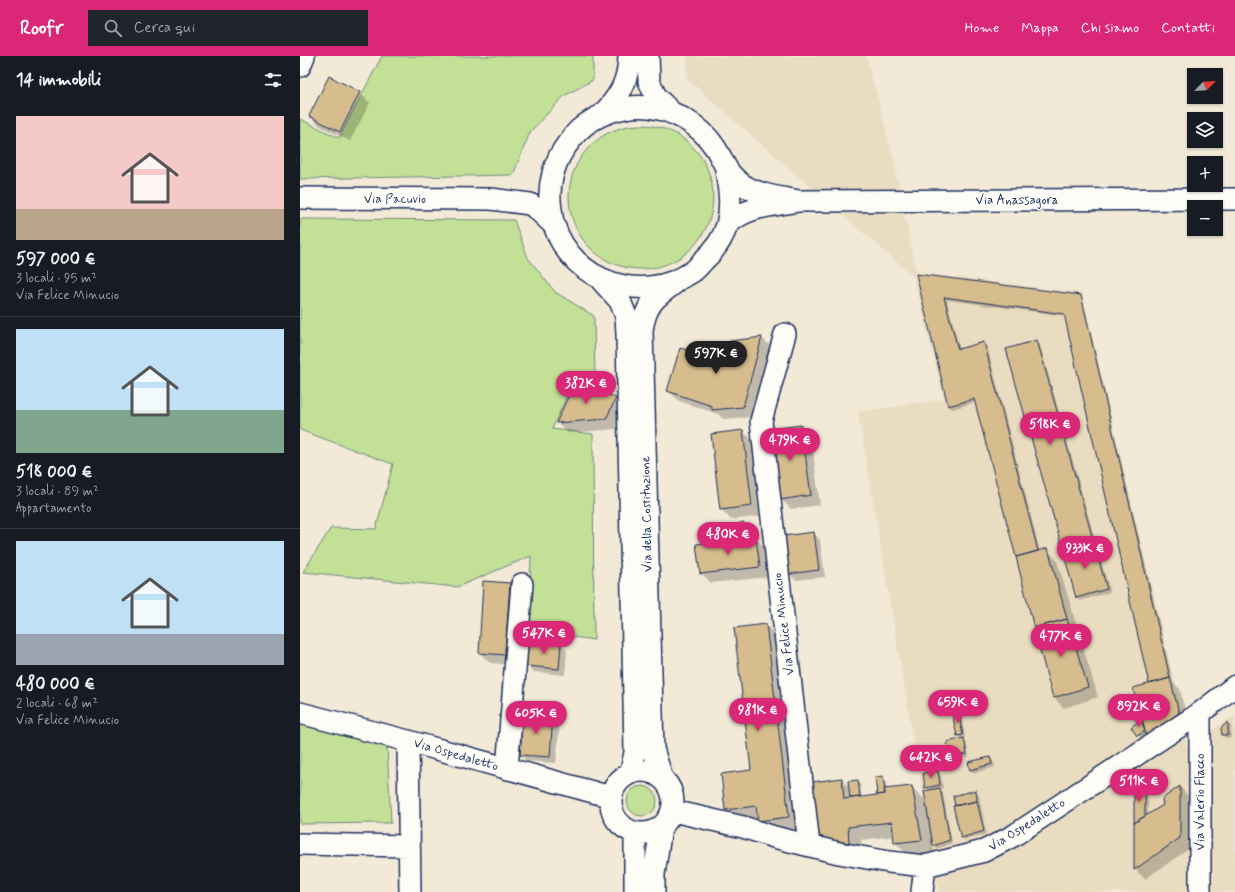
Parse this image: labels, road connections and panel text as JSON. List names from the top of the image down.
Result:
{
  "streets": {
    "street": [
      "Via Pacuvio",
      "Via Anassagora",
      "Via della Costituzione",
      "Via Felice Minucio",
      "Via Ospedaletto",
      "Via Valerio Flacco"
    ]
  },
  "crossings": [
    ["Via Pacuvio", "Via della Costituzione"],
    ["Via Anassagora", "Via della Costituzione"],
    ["Via della Costituzione", "Via Ospedaletto"],
    ["Via Felice Minucio", "Via Ospedaletto"],
    ["Via Ospedaletto", "Via Valerio Flacco"]
  ],
  "north": "top right",
  "page": {
    "header": "Roofr",
    "search": "Cerca qui",
    "nav": [
      "Home",
      "Mappa",
      "Chi siamo",
      "Contatti"
    ],
    "heading": "14 immobili",
    "map_buttons": ["+", "−"],
    "list": [
      {
        "name": "597 000 €",
        "note": "3 locali · 95 m² · Via Felice Minucio"
      },
      {
        "name": "518 000 €",
        "note": "3 locali · 89 m² · Appartamento"
      },
      {
        "name": "480 000 €",
        "note": "2 locali · 68 m² · Via Felice Minucio"
      }
    ],
    "price": [
      "597K €",
      "382K €",
      "518K €",
      "479K €",
      "480K €",
      "933K €",
      "547K €",
      "477K €",
      "659K €",
      "892K €",
      "981K €",
      "605K €",
      "642K €",
      "511K €"
    ]
  }
}
